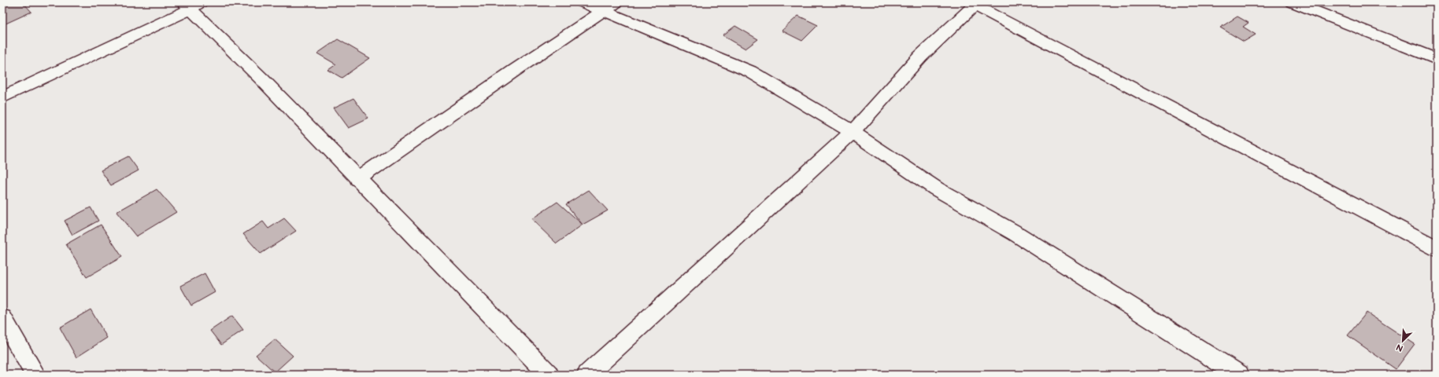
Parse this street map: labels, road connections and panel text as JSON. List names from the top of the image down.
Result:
{
  "north": "bottom left"
}
